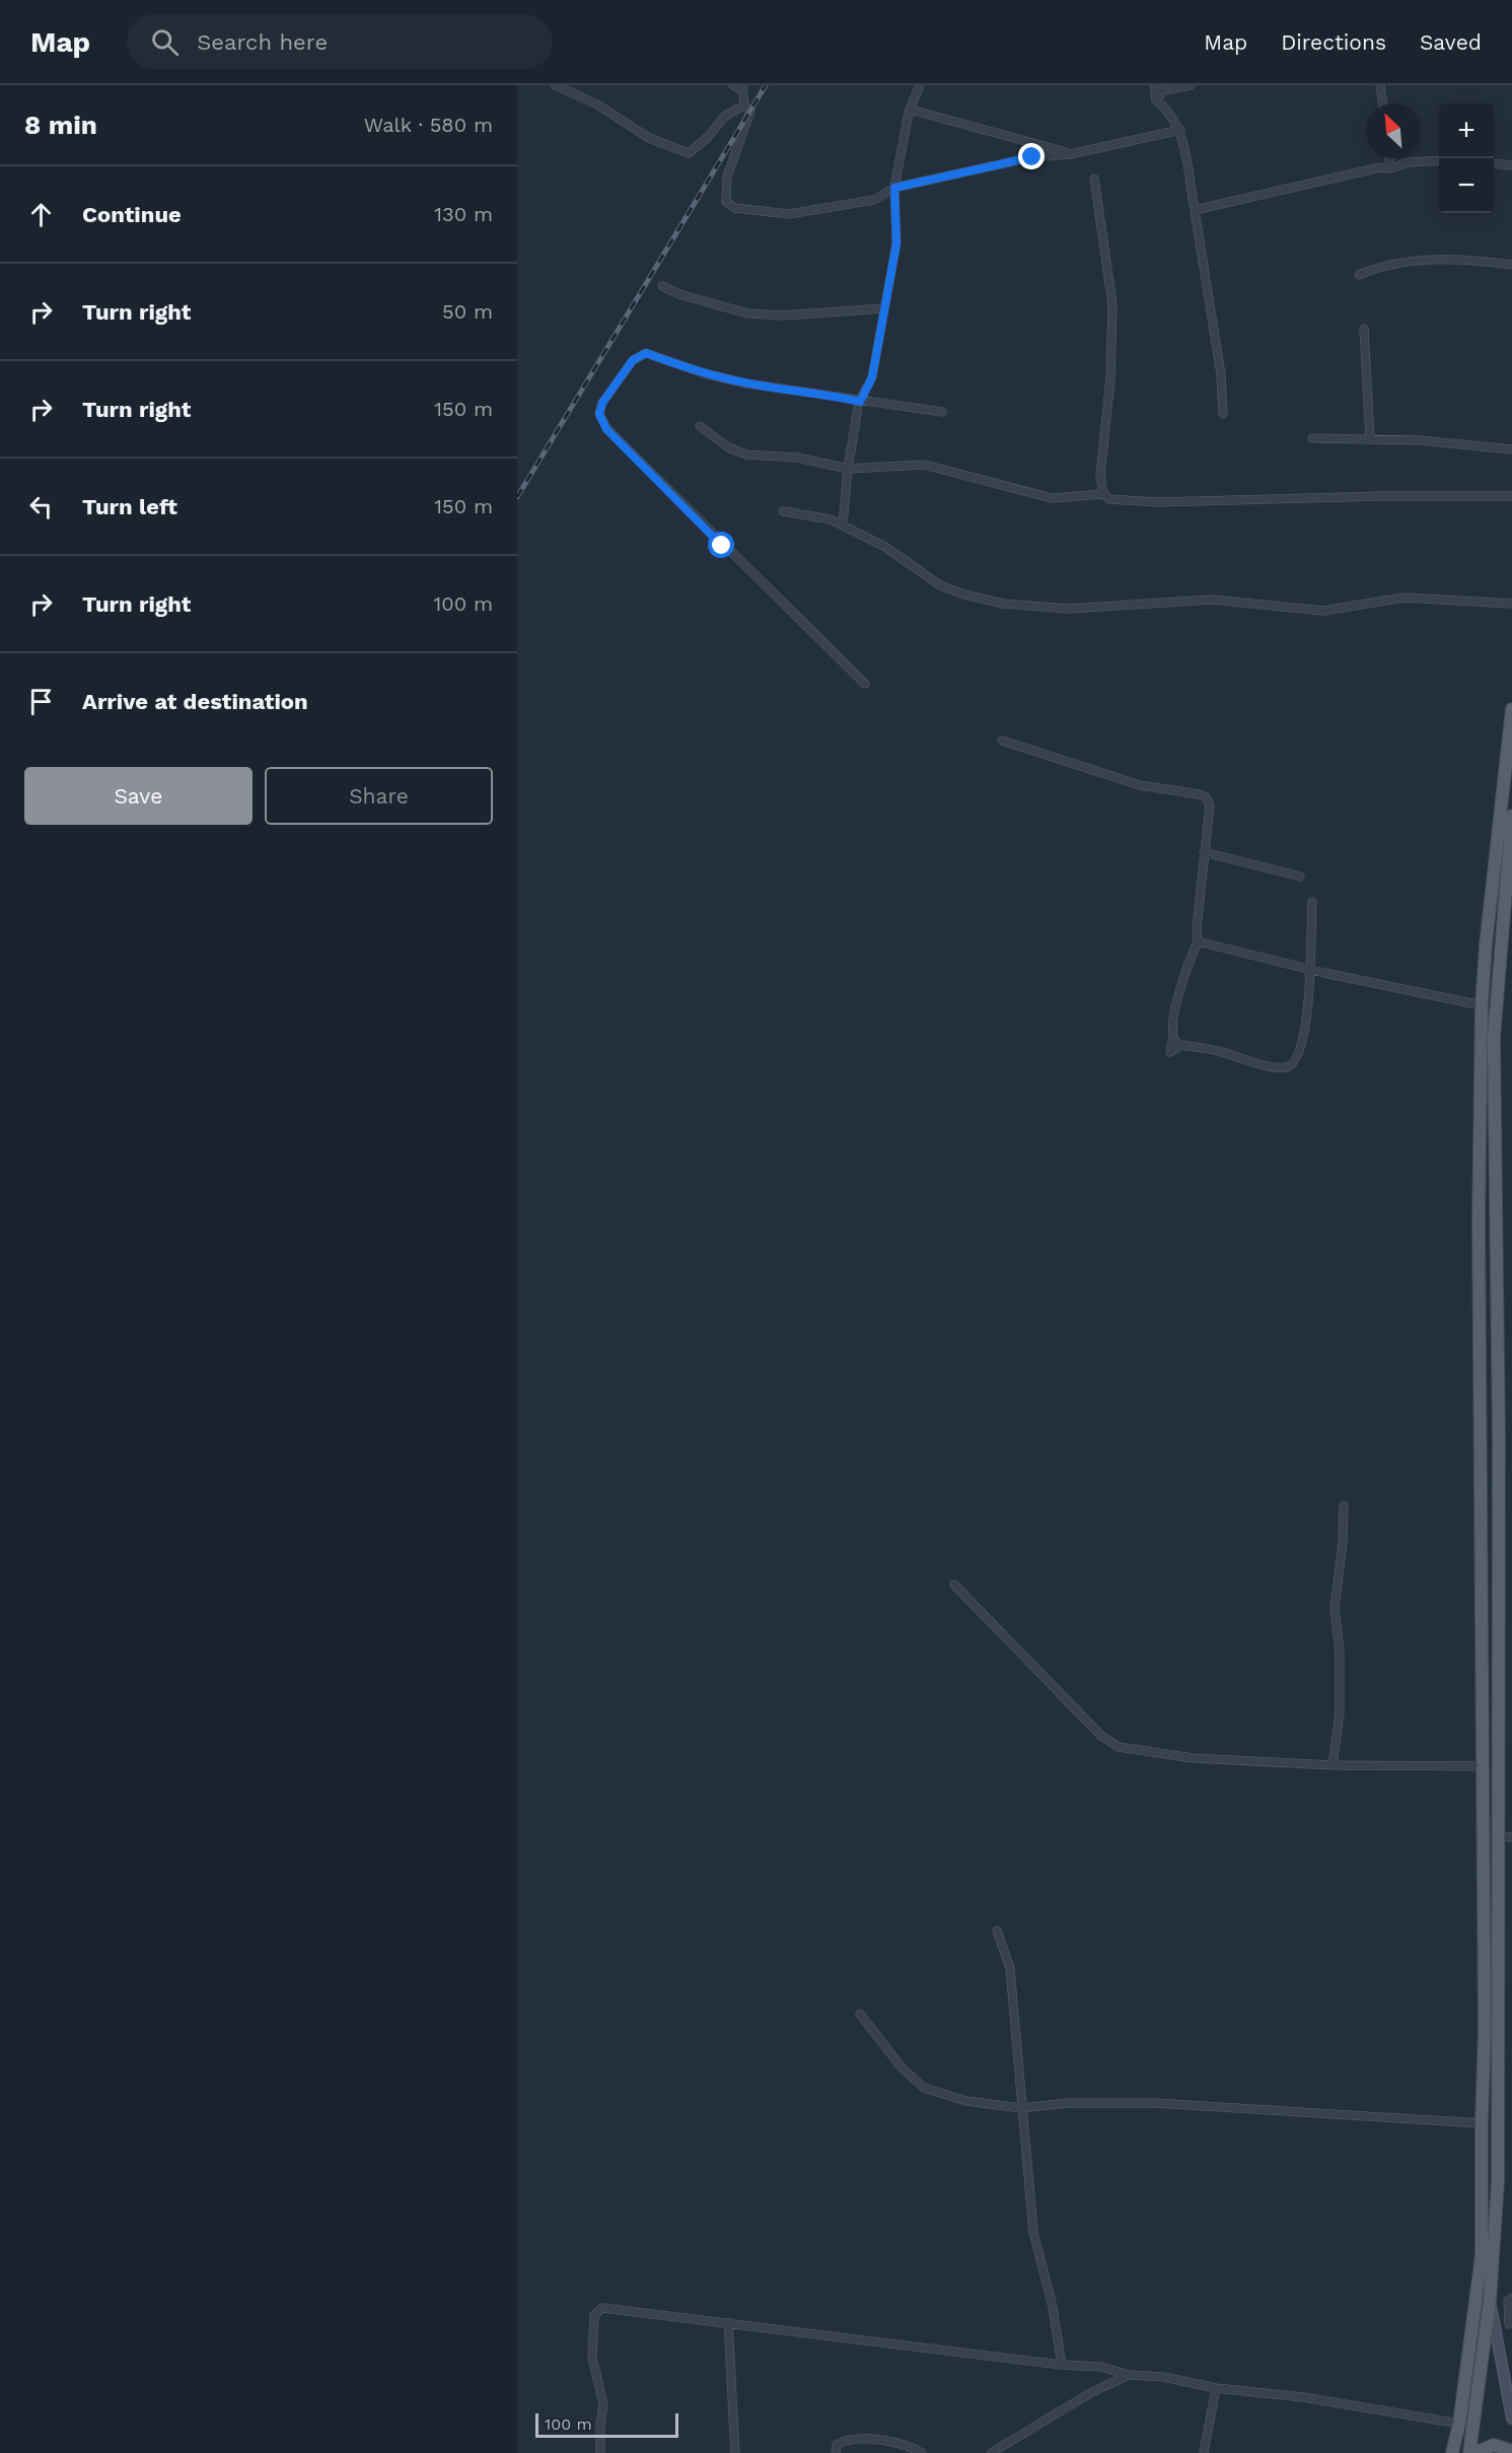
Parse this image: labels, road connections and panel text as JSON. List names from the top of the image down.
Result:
{
  "scale_bar": "100 m",
  "north": "top left",
  "page": {
    "header": "Map",
    "search": "Search here",
    "nav": ["Map", "Directions", "Saved"],
    "heading": ["8 min", "Walk · 580 m"],
    "map_buttons": ["+", "−"],
    "list": [
      ["Continue", "130 m"],
      ["Turn right", "50 m"],
      ["Turn right", "150 m"],
      ["Turn left", "150 m"],
      ["Turn right", "100 m"],
      "Arrive at destination"
    ],
    "buttons": ["Save", "Share"],
    "scale": "100 m"
  }
}
